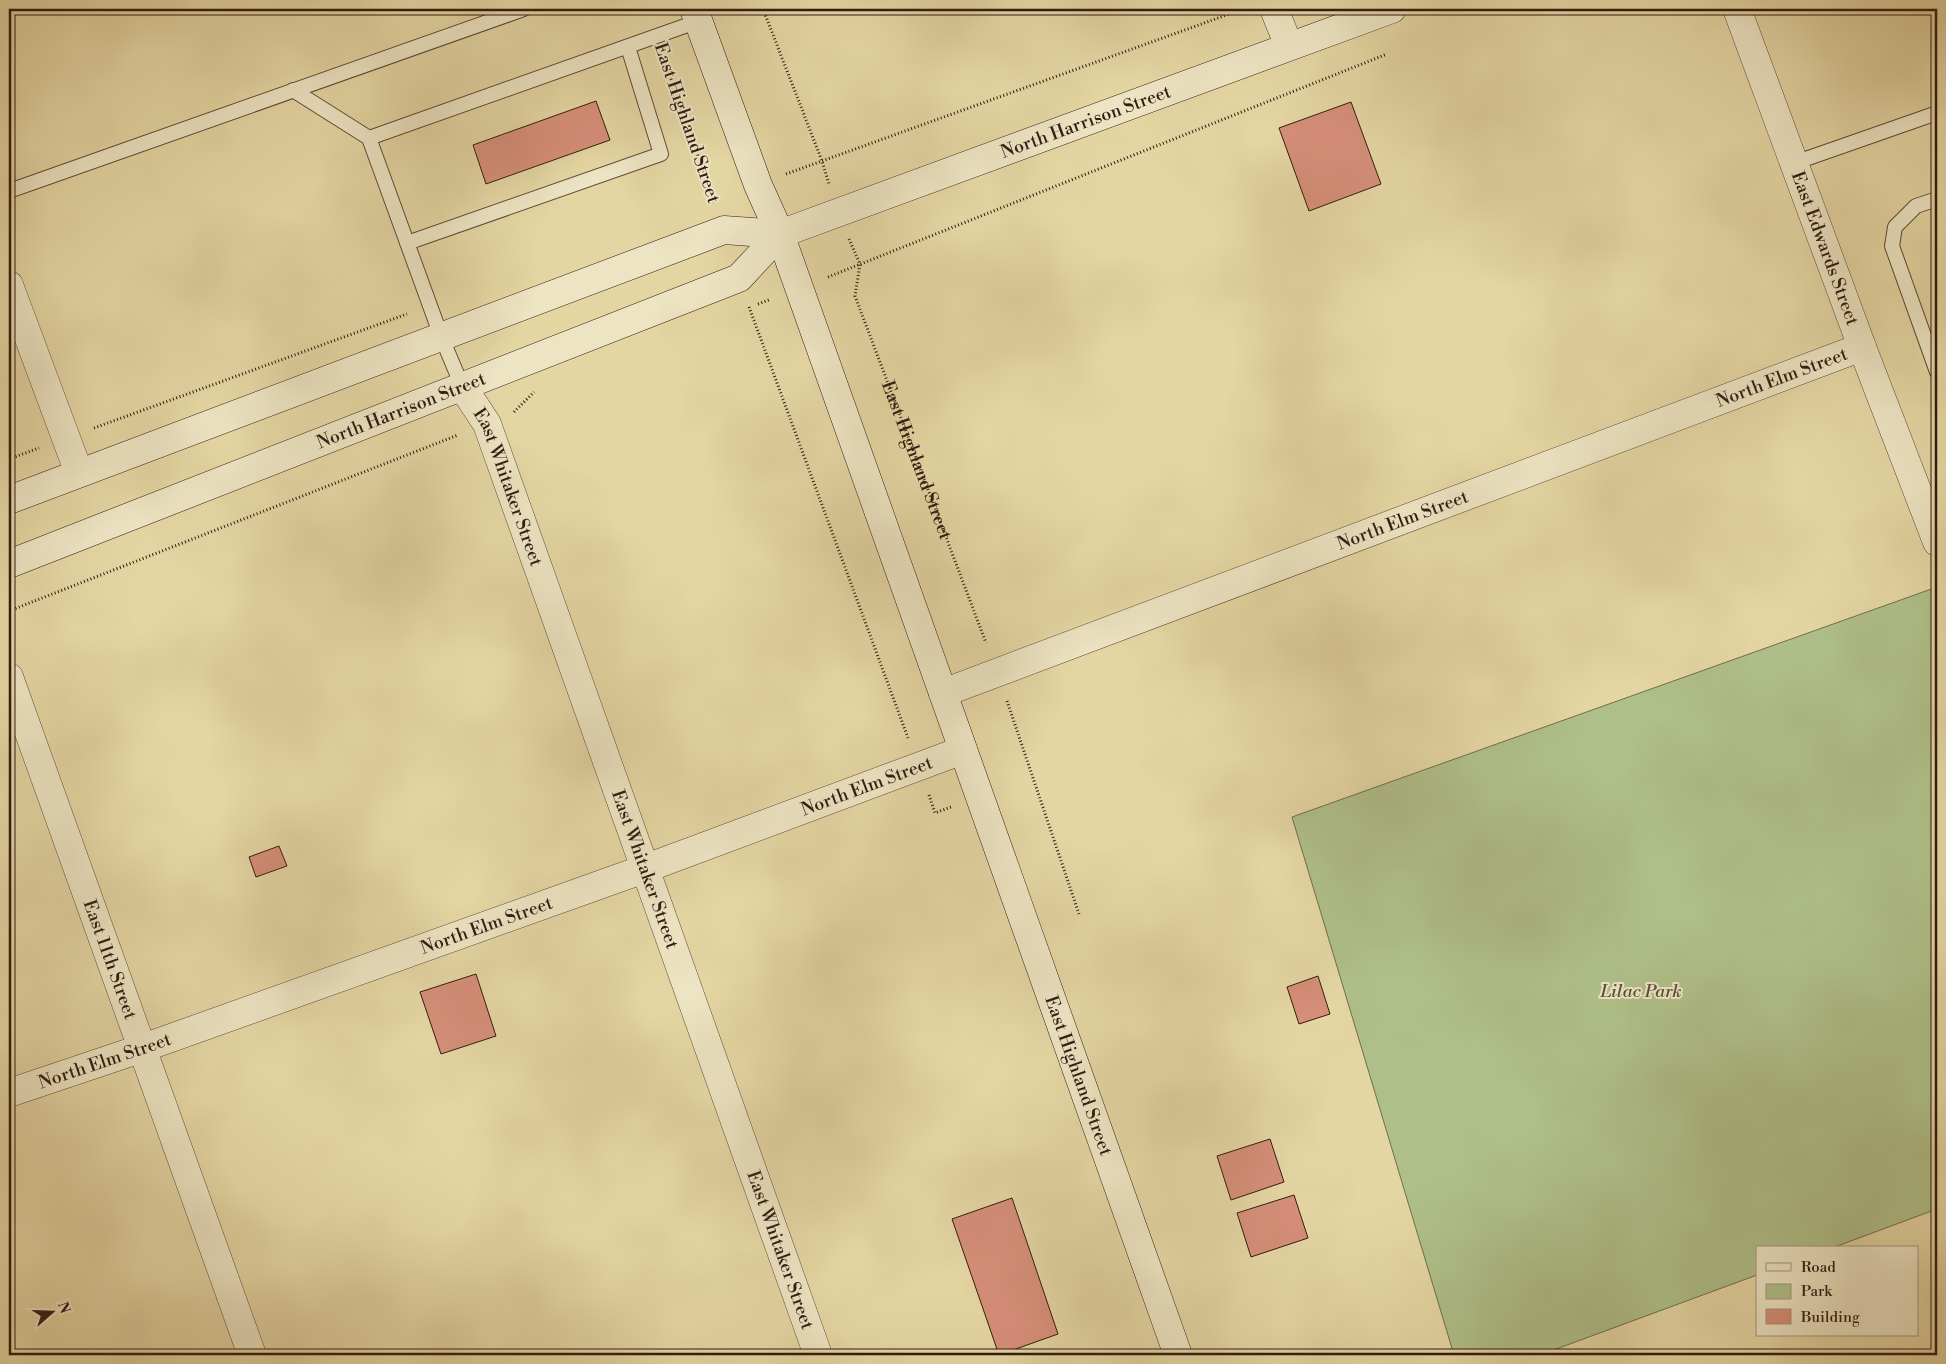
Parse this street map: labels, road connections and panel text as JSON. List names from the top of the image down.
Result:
{
  "streets": {
    "street": [
      "North Harrison Street",
      "East Highland Street",
      "East Edwards Street",
      "North Elm Street",
      "East Whitaker Street",
      "East 11th Street"
    ]
  },
  "crossings": [
    ["North Harrison Street", "East Highland Street"],
    ["North Harrison Street", "East Whitaker Street"],
    ["East Highland Street", "North Elm Street"],
    ["East Edwards Street", "North Elm Street"],
    ["North Elm Street", "East Whitaker Street"],
    ["North Elm Street", "East 11th Street"]
  ],
  "parks": ["Lilac Park"],
  "legend": ["Road", "Park", "Building"],
  "north": "right"
}
